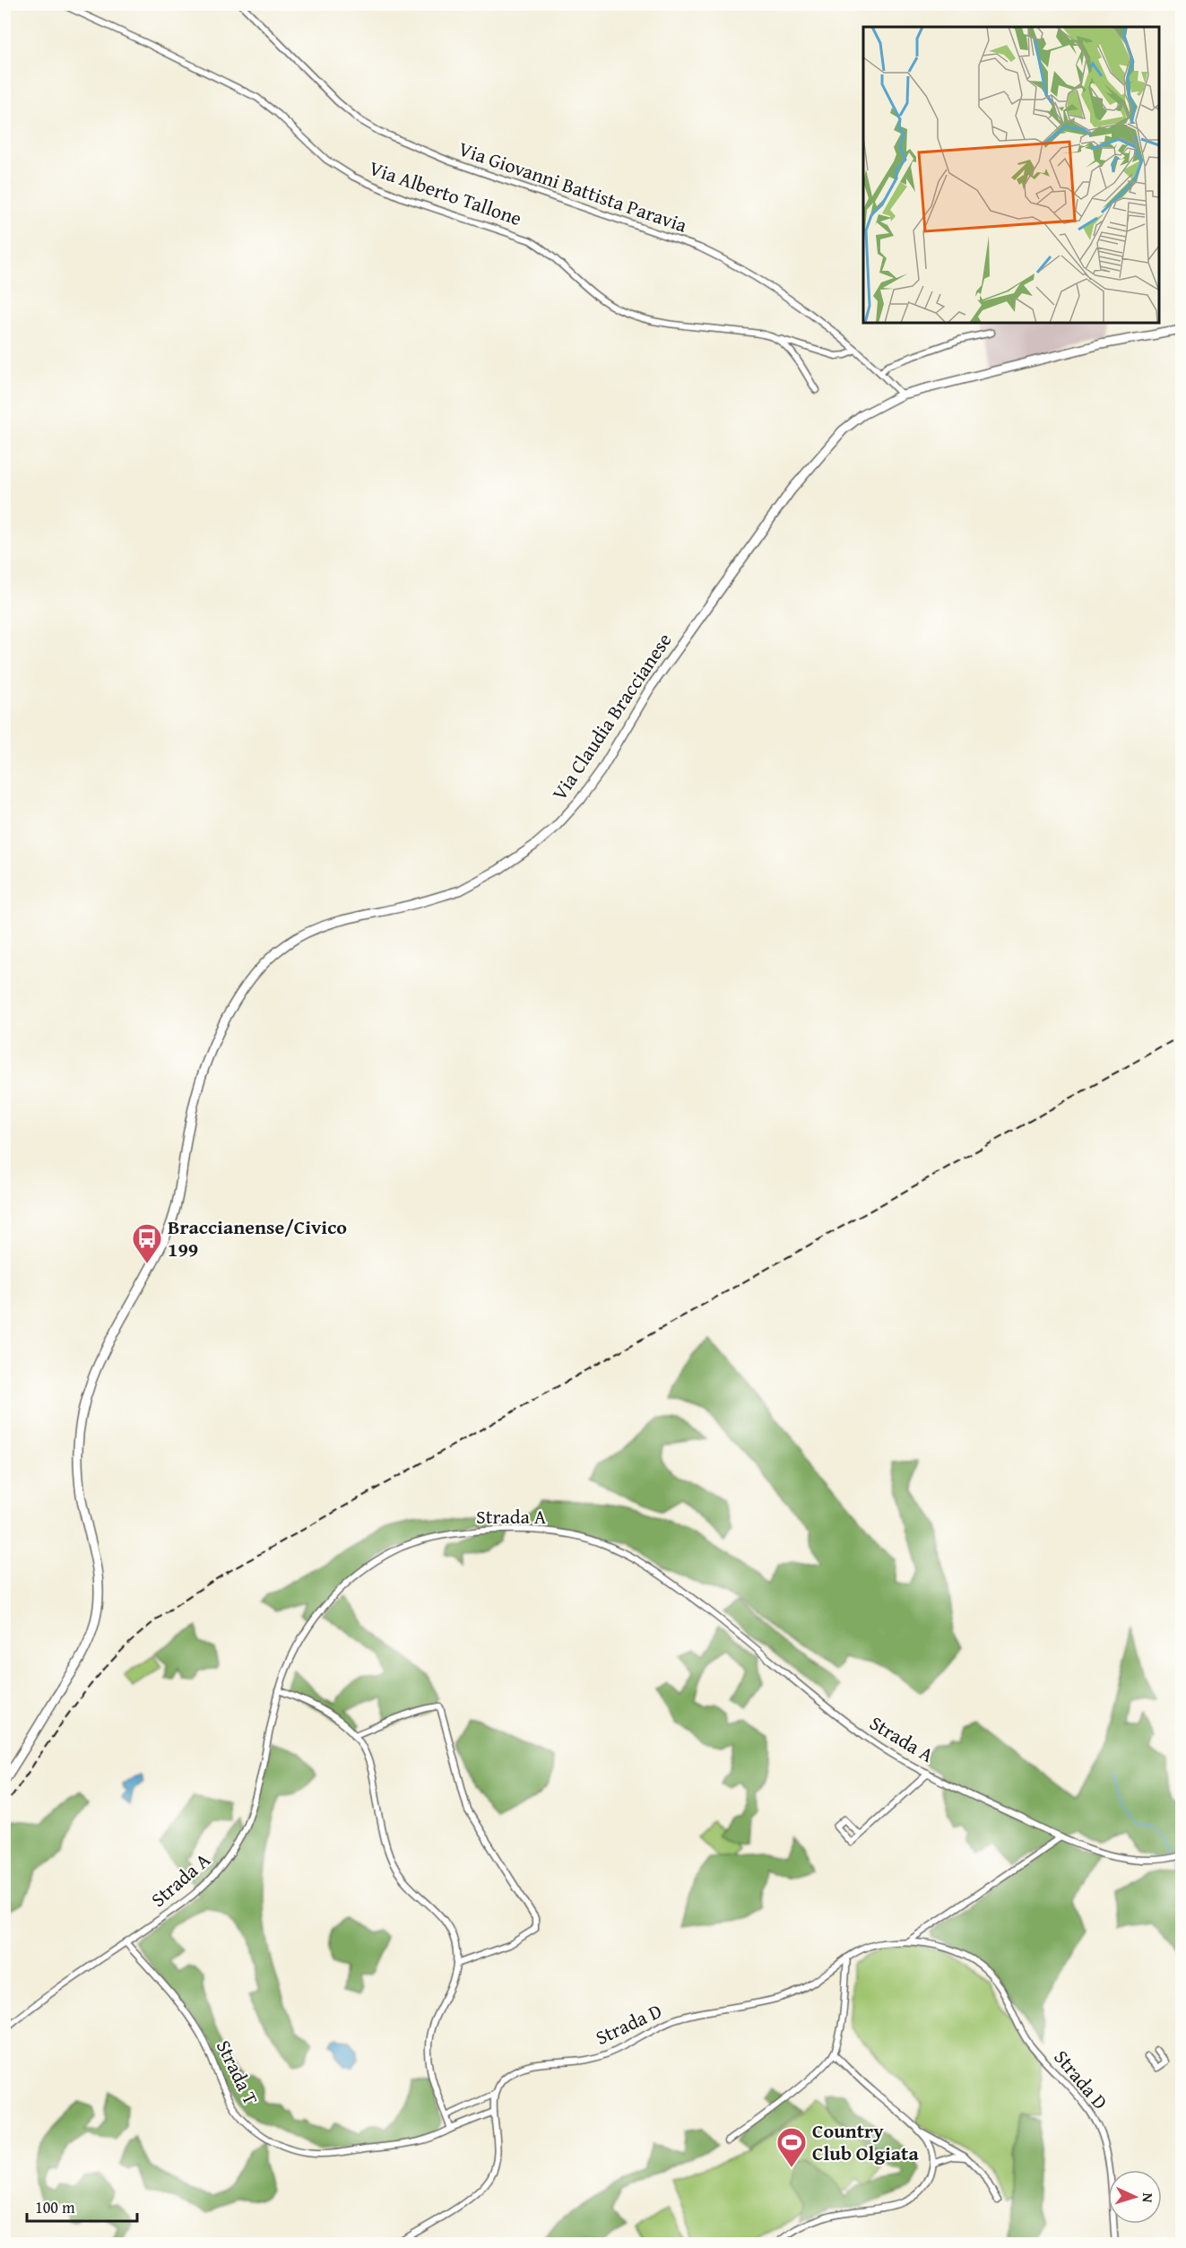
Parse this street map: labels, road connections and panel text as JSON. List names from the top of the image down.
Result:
{
  "streets": {
    "main road": ["Via Claudia Braccianese"],
    "street": [
      "Via Giovanni Battista Paravia",
      "Via Alberto Tallone",
      "Strada A",
      "Strada D",
      "Strada T"
    ]
  },
  "crossings": [
    ["Via Giovanni Battista Paravia", "Via Alberto Tallone"],
    ["Via Giovanni Battista Paravia", "Via Claudia Braccianese"],
    ["Strada A", "Strada D"],
    ["Strada A", "Strada T"]
  ],
  "places": {
    "bus stop": ["Braccianense/Civico 199"],
    "sports": ["Country Club Olgiata"]
  },
  "scale_bar": "100 m",
  "north": "right"
}
